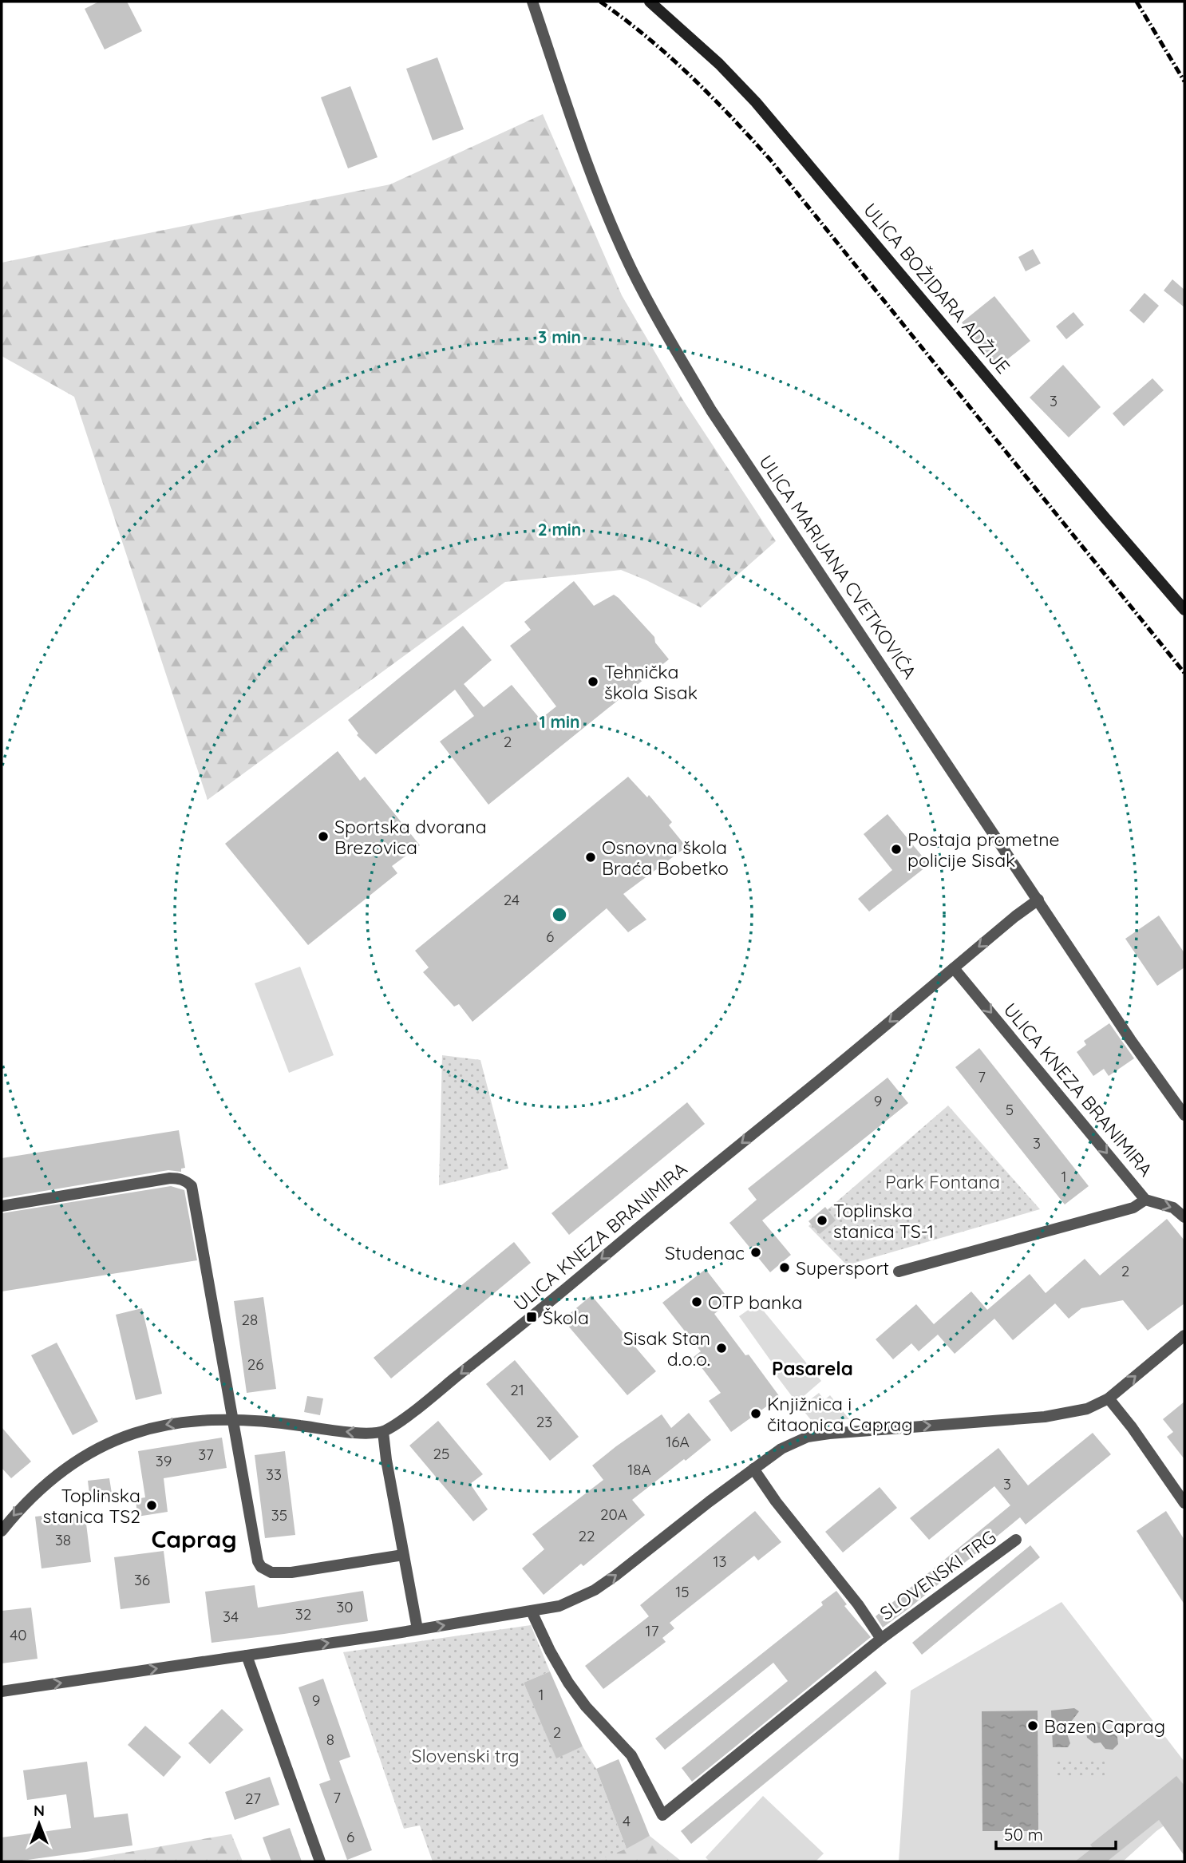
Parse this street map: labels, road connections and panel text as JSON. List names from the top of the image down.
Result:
{
  "streets": {
    "main road": ["ULICA BOŽIDARA ADŽIJE"],
    "street": ["ULICA MARIJANA CVETKOVIĆA", "ULICA KNEZA BRANIMIRA", "SLOVENSKI TRG"]
  },
  "crossings": [
    ["ULICA MARIJANA CVETKOVIĆA", "ULICA KNEZA BRANIMIRA"]
  ],
  "districts": ["Pasarela", "Caprag"],
  "parks": ["Park Fontana", "Slovenski trg"],
  "places": {
    "other": [
      "Tehnička škola Sisak",
      "Sportska dvorana Brezovica",
      "Postaja prometne policije Sisak",
      "Osnovna škola Braća Bobetko",
      "Toplinska stanica TS-1",
      "Studenac",
      "Supersport",
      "OTP banka",
      "Sisak Stan d.o.o.",
      "Knjižnica i čitaonica Caprag",
      "Toplinska stanica TS2",
      "Bazen Caprag"
    ],
    "transit": ["Škola"]
  },
  "house_numbers": [
    "3",
    "2",
    "24",
    "6",
    "7",
    "9",
    "5",
    "3",
    "1",
    "2",
    "28",
    "26",
    "21",
    "23",
    "16A",
    "25",
    "37",
    "39",
    "18A",
    "33",
    "3",
    "20A",
    "35",
    "22",
    "38",
    "13",
    "36",
    "15",
    "30",
    "32",
    "34",
    "17",
    "40",
    "1",
    "9",
    "2",
    "8",
    "7",
    "27",
    "4",
    "6"
  ],
  "scale_bar": "50 m",
  "north": "top",
  "rings": ["3 min", "2 min", "1 min"]
}
